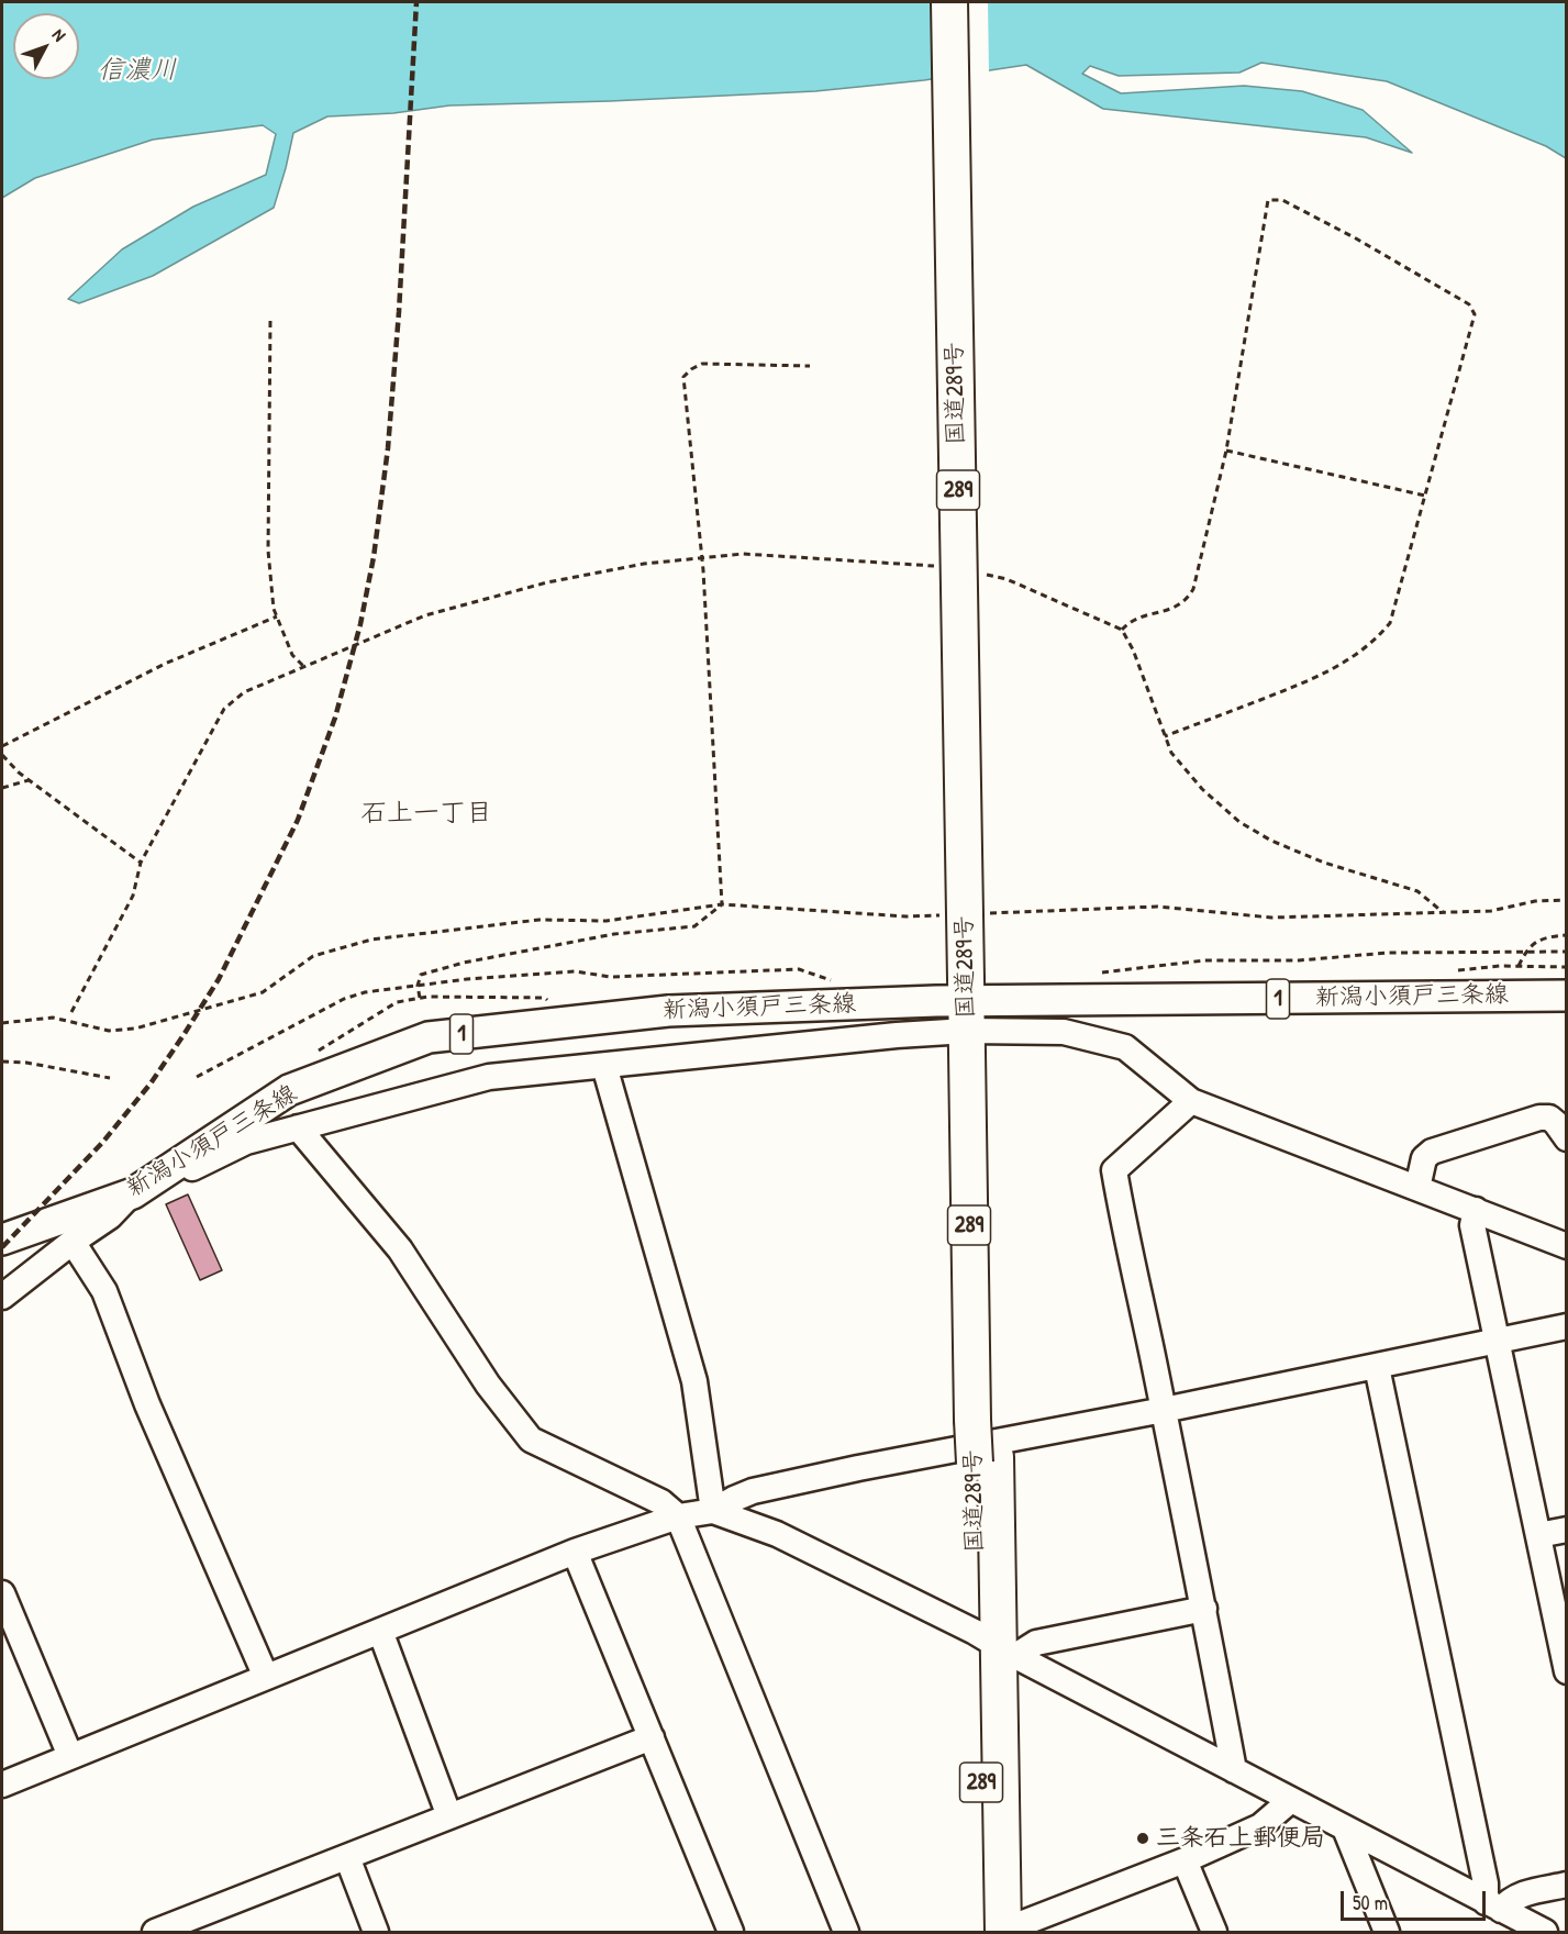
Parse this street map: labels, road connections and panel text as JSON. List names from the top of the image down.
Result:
{
  "streets": {
    "highway": ["国道289号", "289"],
    "main road": ["新潟小須戸三条線", "1"]
  },
  "crossings": [
    ["国道289号", "新潟小須戸三条線"]
  ],
  "districts": ["石上一丁目"],
  "water": ["信濃川"],
  "places": ["三条石上郵便局"],
  "scale_bar": "50 m",
  "north": "top right"
}
